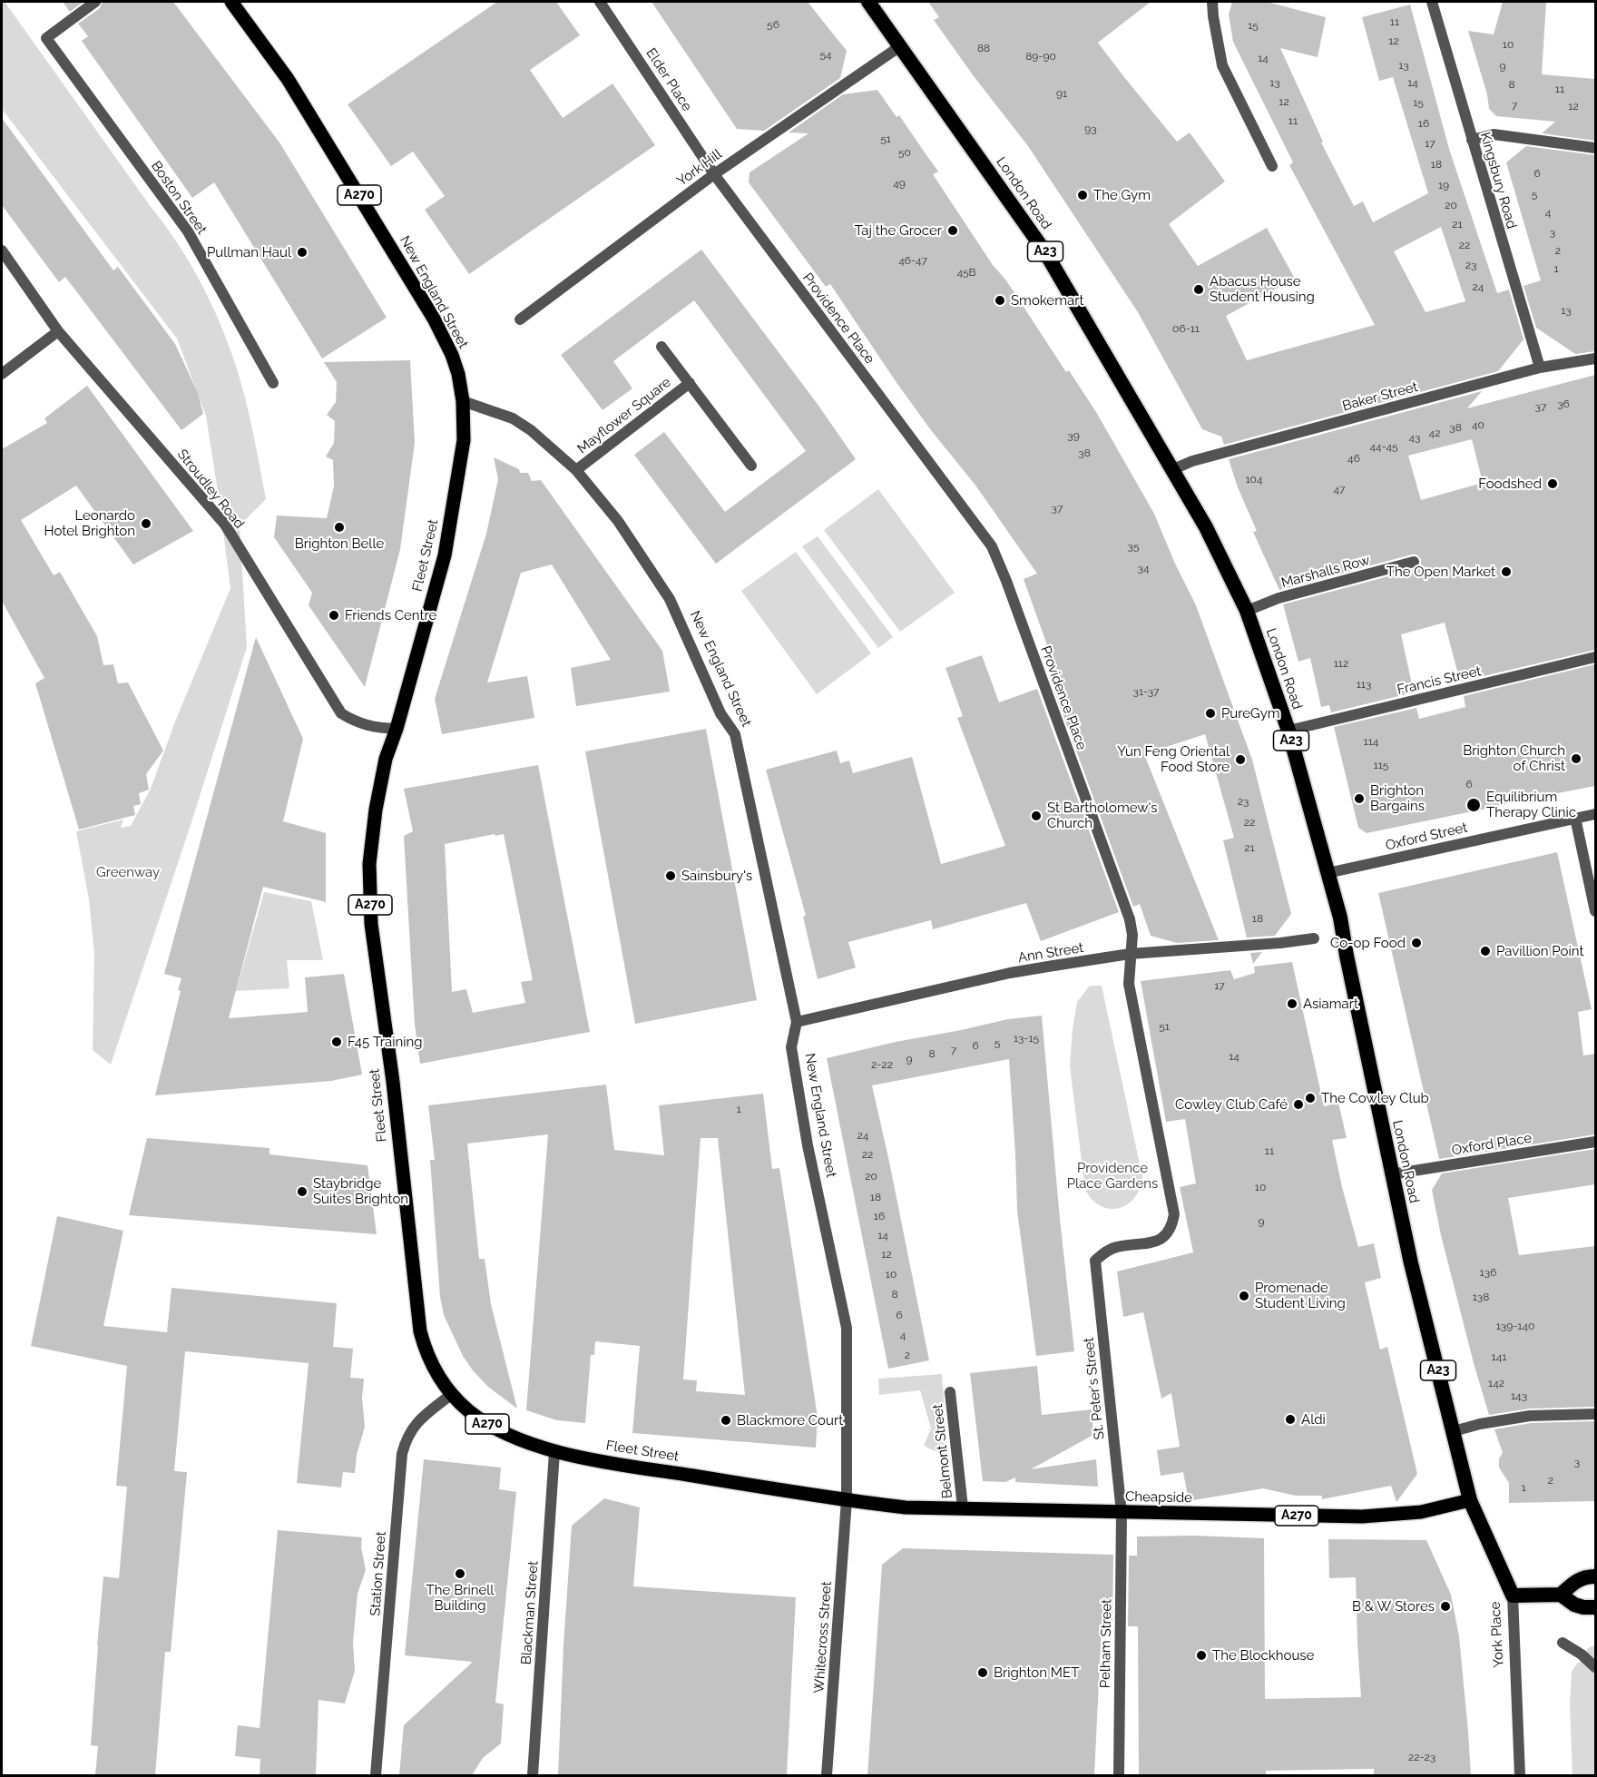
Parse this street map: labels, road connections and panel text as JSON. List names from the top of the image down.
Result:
{
  "streets": {
    "highway": ["London Road", "A23", "York Place"],
    "main road": [
      "A270",
      "New England Street",
      "Fleet Street",
      "Cheapside"
    ],
    "street": [
      "Elder Place",
      "York Hill",
      "Kingsbury Road",
      "Boston Street",
      "Providence Place",
      "Baker Street",
      "Mayflower Square",
      "Stroudley Road",
      "Marshalls Row",
      "Francis Street",
      "Oxford Street",
      "Ann Street",
      "Oxford Place",
      "St. Peter's Street",
      "Belmont Street",
      "Station Street",
      "Blackman Street",
      "Whitecross Street",
      "Pelham Street"
    ]
  },
  "crossings": [
    ["Elder Place", "York Hill"],
    ["Elder Place", "Providence Place"],
    ["York Hill", "London Road"],
    ["York Hill", "Providence Place"],
    ["Kingsbury Road", "Baker Street"],
    ["London Road", "Baker Street"],
    ["London Road", "Marshalls Row"],
    ["London Road", "Francis Street"],
    ["London Road", "Oxford Street"],
    ["London Road", "Oxford Place"],
    ["London Road", "Cheapside"],
    ["London Road", "York Place"],
    ["New England Street", "Mayflower Square"],
    ["New England Street", "Fleet Street"],
    ["New England Street", "Ann Street"],
    ["New England Street", "Cheapside"],
    ["New England Street", "Whitecross Street"],
    ["Providence Place", "Ann Street"],
    ["Providence Place", "St. Peter's Street"],
    ["Stroudley Road", "Fleet Street"],
    ["Fleet Street", "Cheapside"],
    ["Fleet Street", "Station Street"],
    ["Fleet Street", "Blackman Street"],
    ["Fleet Street", "Whitecross Street"],
    ["St. Peter's Street", "Cheapside"],
    ["St. Peter's Street", "Pelham Street"],
    ["Belmont Street", "Cheapside"],
    ["Cheapside", "York Place"],
    ["Cheapside", "Whitecross Street"],
    ["Cheapside", "Pelham Street"]
  ],
  "parks": ["Greenway", "Providence Place Gardens"],
  "places": [
    "The Gym",
    "Taj the Grocer",
    "Pullman Haul",
    "Abacus House Student Housing",
    "Smokemart",
    "Foodshed",
    "Leonardo Hotel Brighton",
    "Brighton Belle",
    "The Open Market",
    "Friends Centre",
    "PureGym",
    "Brighton Church of Christ",
    "Yun Feng Oriental Food Store",
    "Brighton Bargains",
    "Equilibrium Therapy Clinic",
    "St Bartholomew's Church",
    "Sainsbury's",
    "Co-op Food",
    "Pavillion Point",
    "Asiamart",
    "F45 Training",
    "The Cowley Club",
    "Cowley Club Café",
    "Staybridge Suites Brighton",
    "Promenade Student Living",
    "Aldi",
    "Blackmore Court",
    "The Brinell Building",
    "B & W Stores",
    "The Blockhouse",
    "Brighton MET"
  ],
  "house_numbers": [
    "11",
    "56",
    "15",
    "12",
    "10",
    "88",
    "54",
    "89-90",
    "14",
    "13",
    "9",
    "13",
    "14",
    "8",
    "11",
    "91",
    "12",
    "15",
    "7",
    "12",
    "11",
    "16",
    "93",
    "51",
    "17",
    "50",
    "18",
    "6",
    "49",
    "19",
    "5",
    "20",
    "4",
    "21",
    "3",
    "22",
    "2",
    "46-47",
    "23",
    "1",
    "45B",
    "24",
    "13",
    "06-11",
    "36",
    "37",
    "40",
    "38",
    "42",
    "39",
    "43",
    "44-45",
    "38",
    "46",
    "104",
    "47",
    "37",
    "35",
    "34",
    "112",
    "113",
    "31-37",
    "114",
    "115",
    "6",
    "23",
    "22",
    "21",
    "18",
    "17",
    "51",
    "13-15",
    "5",
    "6",
    "7",
    "8",
    "14",
    "9",
    "2-22",
    "1",
    "24",
    "11",
    "22",
    "20",
    "10",
    "18",
    "16",
    "9",
    "14",
    "12",
    "136",
    "10",
    "8",
    "138",
    "6",
    "139-140",
    "4",
    "2",
    "141",
    "142",
    "143",
    "3",
    "2",
    "1",
    "22-23"
  ]
}
